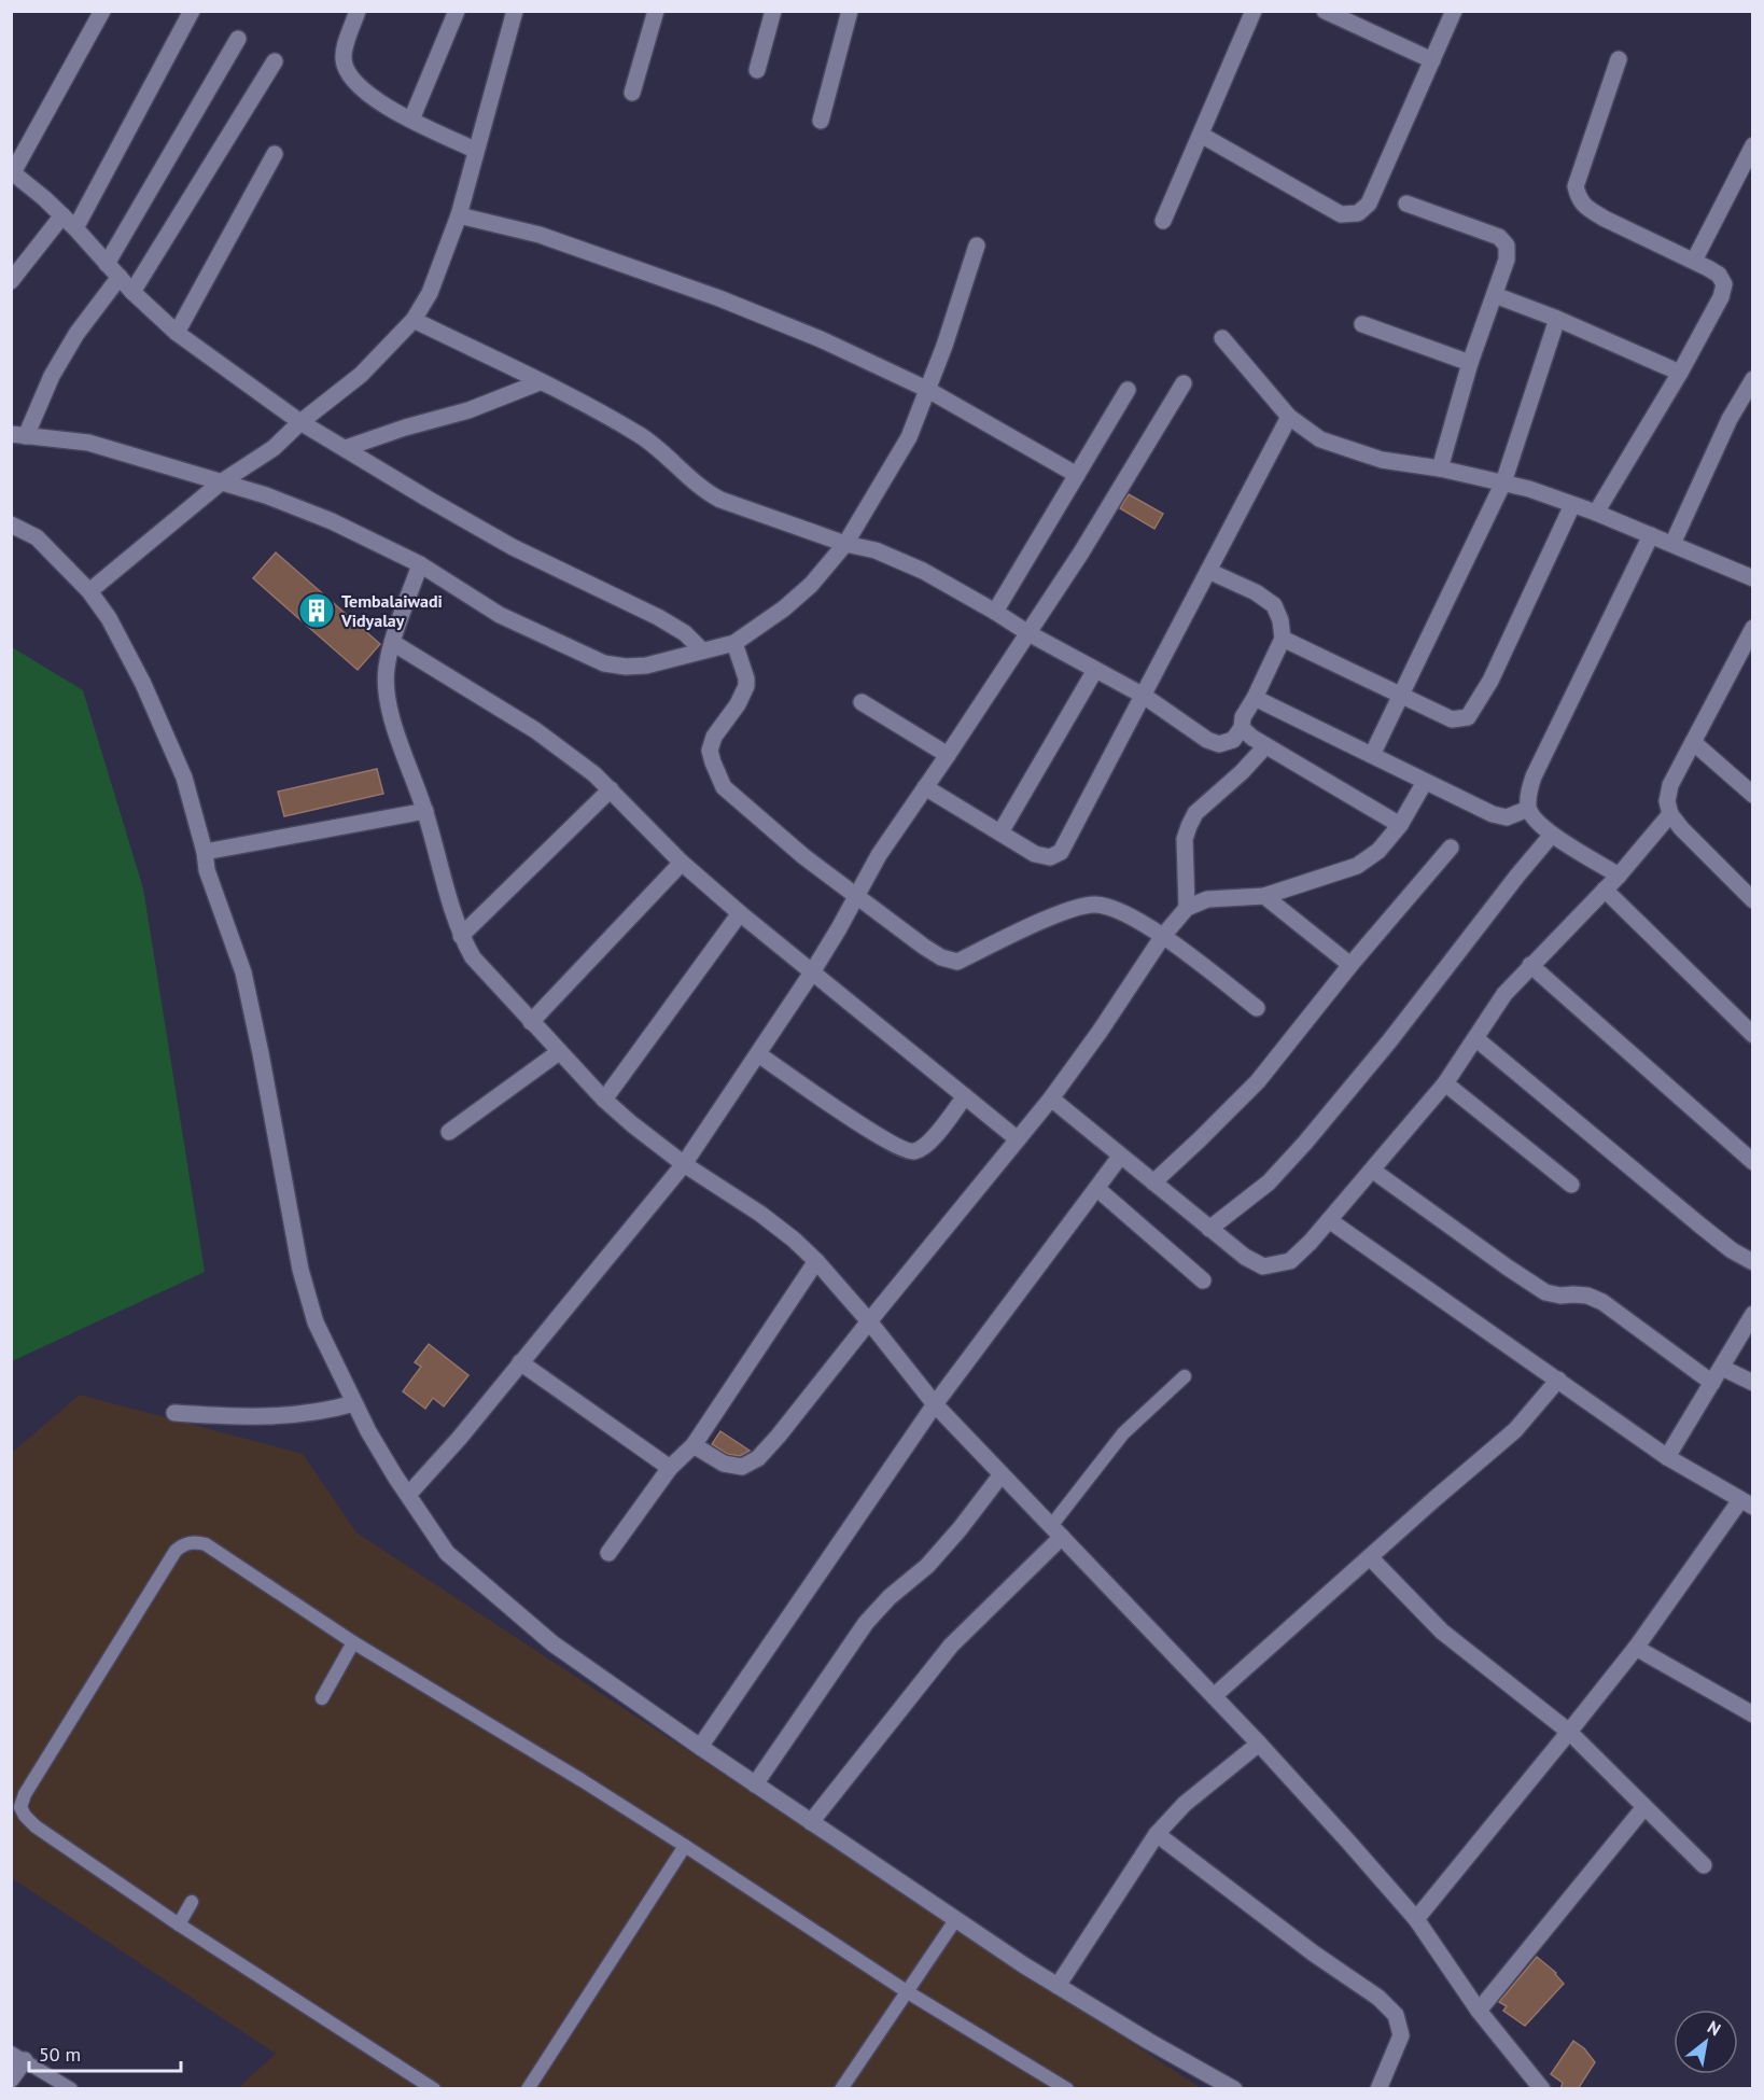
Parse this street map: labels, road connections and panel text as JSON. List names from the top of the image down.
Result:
{
  "places": {
    "building": ["Tembalaiwadi Vidyalay"]
  },
  "scale_bar": "50 m",
  "north": "top right"
}
